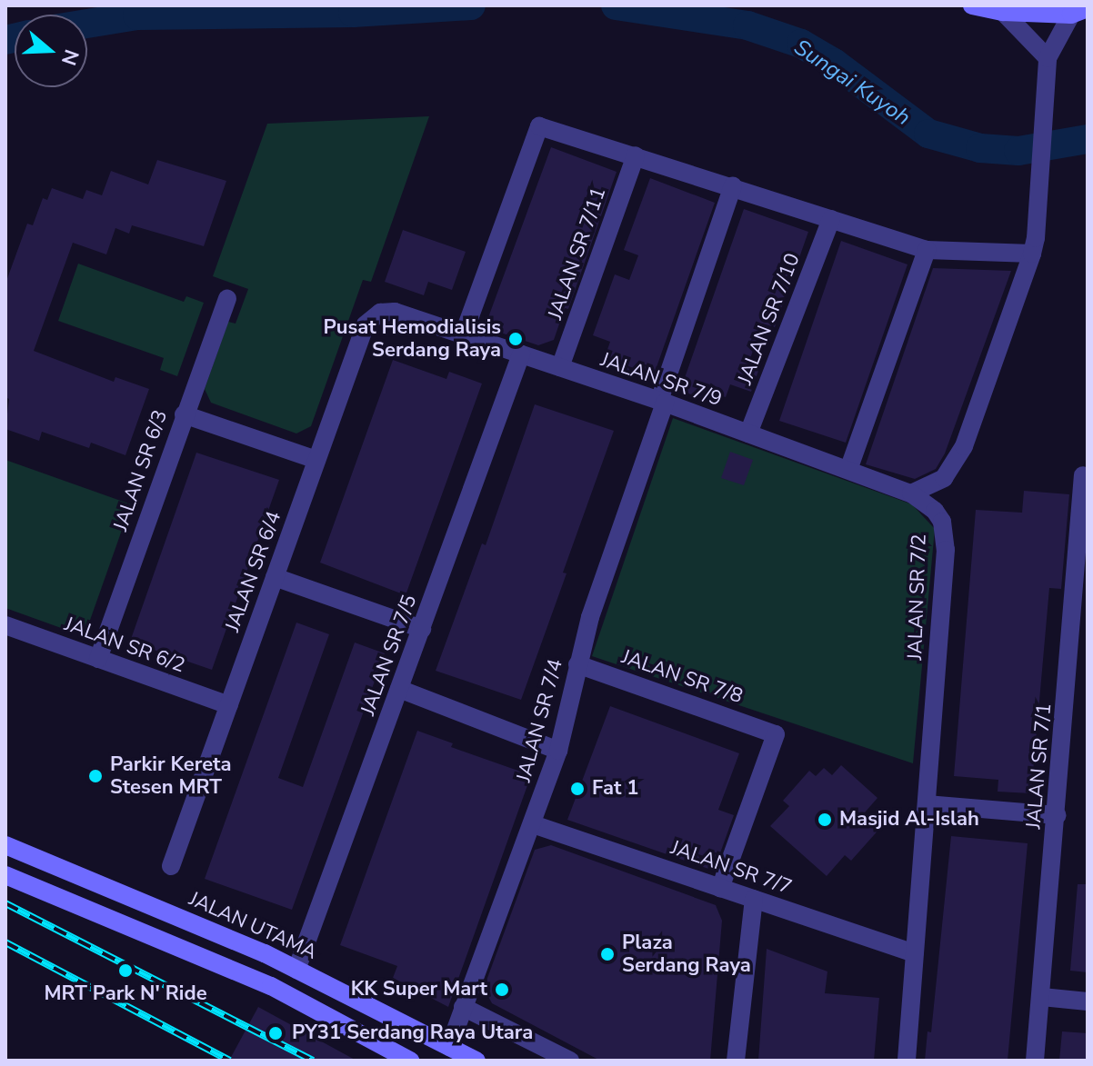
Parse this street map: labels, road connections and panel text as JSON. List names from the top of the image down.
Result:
{
  "streets": {
    "street": [
      "JALAN SR 7/11",
      "JALAN SR 7/10",
      "JALAN SR 7/9",
      "JALAN SR 6/3",
      "JALAN SR 6/4",
      "JALAN SR 7/2",
      "JALAN SR 6/2",
      "JALAN SR 7/5",
      "JALAN SR 7/8",
      "JALAN SR 7/4",
      "JALAN SR 7/1",
      "JALAN SR 7/7",
      "JALAN UTAMA"
    ]
  },
  "crossings": [
    ["JALAN SR 7/11", "JALAN SR 7/9"],
    ["JALAN SR 7/10", "JALAN SR 7/9"],
    ["JALAN SR 7/9", "JALAN SR 6/4"],
    ["JALAN SR 7/9", "JALAN SR 7/2"],
    ["JALAN SR 7/9", "JALAN SR 7/5"],
    ["JALAN SR 7/9", "JALAN SR 7/4"],
    ["JALAN SR 6/3", "JALAN SR 6/2"],
    ["JALAN SR 6/4", "JALAN SR 6/2"],
    ["JALAN SR 7/2", "JALAN SR 7/7"],
    ["JALAN SR 7/5", "JALAN UTAMA"],
    ["JALAN SR 7/8", "JALAN SR 7/4"],
    ["JALAN SR 7/8", "JALAN SR 7/7"],
    ["JALAN SR 7/4", "JALAN SR 7/7"],
    ["JALAN SR 7/4", "JALAN UTAMA"]
  ],
  "water": ["Sungai Kuyoh"],
  "places": [
    "Pusat Hemodialisis Serdang Raya",
    "Parkir Kereta Stesen MRT",
    "Fat 1",
    "Masjid Al-Islah",
    "Plaza Serdang Raya",
    "MRT Park N' Ride",
    "KK Super Mart",
    "PY31 Serdang Raya Utara"
  ],
  "north": "right"
}
